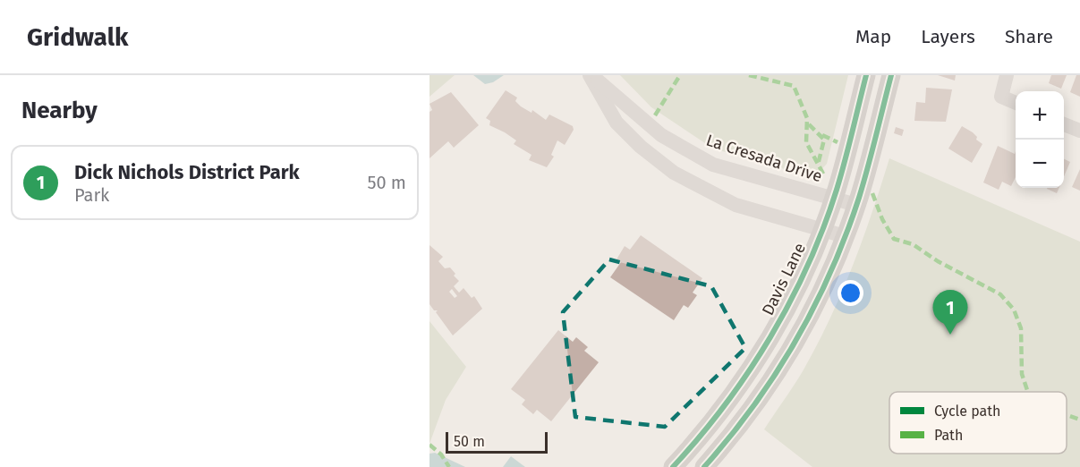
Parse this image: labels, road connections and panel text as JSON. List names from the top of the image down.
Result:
{
  "streets": {
    "main road": ["Davis Lane"],
    "street": ["La Cresada Drive"]
  },
  "crossings": [
    ["La Cresada Drive", "Davis Lane"]
  ],
  "legend": ["Cycle path", "Path"],
  "scale_bar": "50 m",
  "page": {
    "header": "Gridwalk",
    "nav": ["Map", "Layers", "Share"],
    "heading": "Nearby",
    "map_buttons": ["+", "−"],
    "list": [
      {
        "mark": "1",
        "name": "Dick Nichols District Park",
        "note": "Park",
        "value": "50 m"
      }
    ],
    "pins": "1",
    "scale": "50 m"
  }
}
